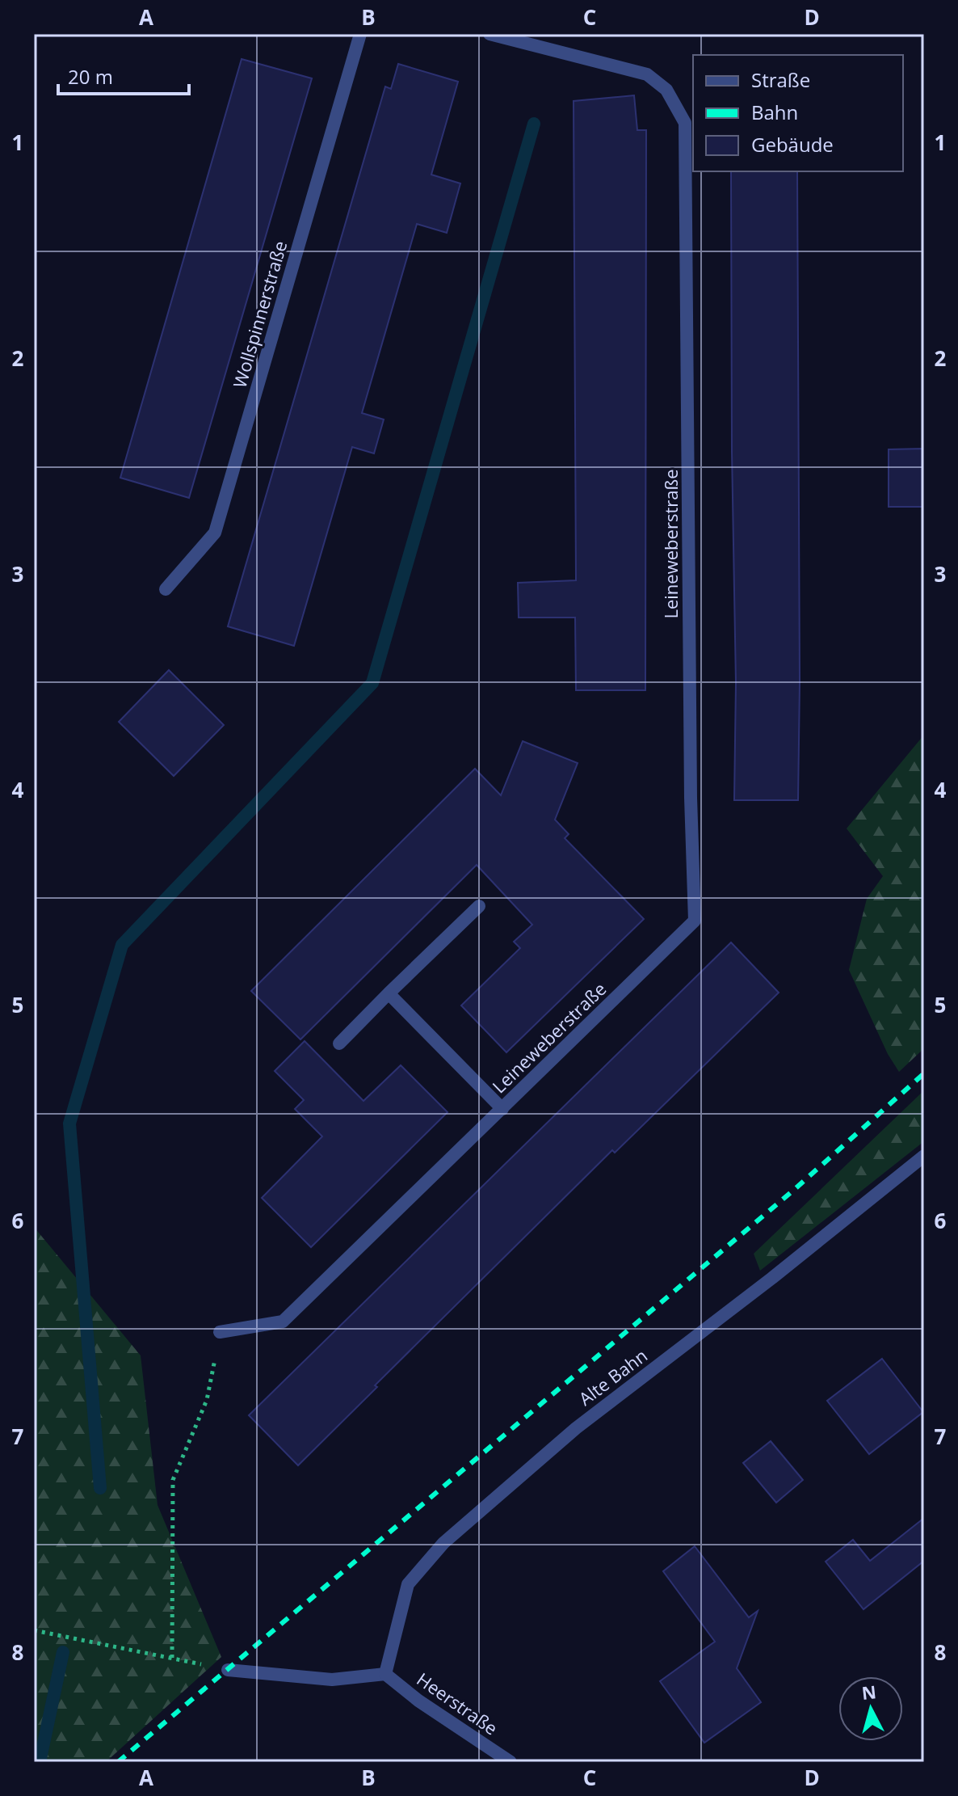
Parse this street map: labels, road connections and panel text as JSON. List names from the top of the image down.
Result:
{
  "streets": {
    "street": [
      "Wollspinnerstraße",
      "Leineweberstraße",
      "Alte Bahn",
      "Heerstraße"
    ]
  },
  "crossings": [
    ["Alte Bahn", "Heerstraße"]
  ],
  "legend": ["Straße", "Bahn", "Gebäude"],
  "scale_bar": "20 m",
  "north": "top",
  "grid": {
    "columns": [
      "A",
      "B",
      "C",
      "D"
    ],
    "rows": [
      "1",
      "2",
      "3",
      "4",
      "5",
      "6",
      "7",
      "8"
    ]
  }
}
